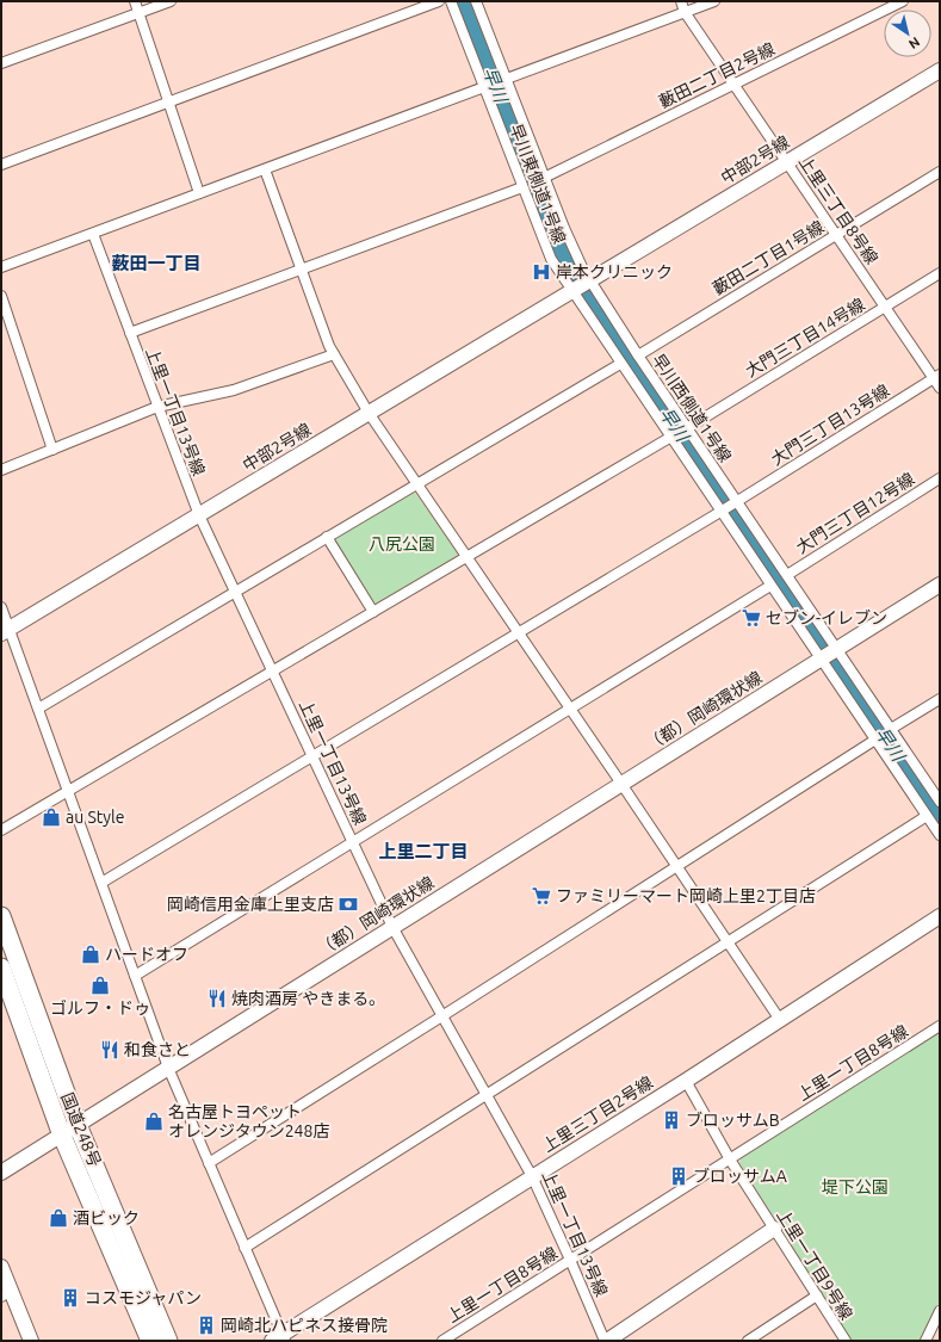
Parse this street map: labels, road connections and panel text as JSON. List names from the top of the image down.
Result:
{
  "streets": {
    "highway": ["国道248号"],
    "street": [
      "藪田二丁目2号線",
      "中部2号線",
      "早川東側道1号線",
      "上里三丁目8号線",
      "藪田二丁目1号線",
      "大門三丁目14号線",
      "早川西側道1号線",
      "上里一丁目13号線",
      "大門三丁目13号線",
      "大門三丁目12号線",
      "（都）岡崎環状線",
      "上里一丁目8号線",
      "上里三丁目2号線",
      "上里一丁目9号線"
    ]
  },
  "crossings": [
    ["藪田二丁目2号線", "上里三丁目8号線"],
    ["藪田二丁目2号線", "早川西側道1号線"],
    ["中部2号線", "早川東側道1号線"],
    ["中部2号線", "上里三丁目8号線"],
    ["中部2号線", "早川西側道1号線"],
    ["中部2号線", "上里一丁目13号線"],
    ["早川東側道1号線", "大門三丁目13号線"],
    ["早川東側道1号線", "（都）岡崎環状線"],
    ["上里三丁目8号線", "藪田二丁目1号線"],
    ["上里三丁目8号線", "大門三丁目14号線"],
    ["上里三丁目8号線", "大門三丁目13号線"],
    ["藪田二丁目1号線", "早川西側道1号線"],
    ["大門三丁目14号線", "早川西側道1号線"],
    ["早川西側道1号線", "大門三丁目13号線"],
    ["早川西側道1号線", "大門三丁目12号線"],
    ["早川西側道1号線", "（都）岡崎環状線"],
    ["上里一丁目13号線", "大門三丁目13号線"],
    ["上里一丁目13号線", "（都）岡崎環状線"],
    ["上里一丁目13号線", "上里一丁目8号線"],
    ["上里一丁目13号線", "上里三丁目2号線"],
    ["（都）岡崎環状線", "国道248号"],
    ["上里一丁目8号線", "上里一丁目9号線"],
    ["上里三丁目2号線", "上里一丁目9号線"]
  ],
  "districts": ["薮田一丁目", "上里二丁目"],
  "water": ["早川"],
  "parks": ["八尻公園", "堤下公園"],
  "places": {
    "hospital": ["岸本クリニック"],
    "supermarket": ["セブン-イレブン", "ファミリーマート岡崎上里2丁目店"],
    "shop": [
      "au Style",
      "ハードオフ",
      "ゴルフ・ドゥ",
      "名古屋トヨペット オレンジタウン248店",
      "酒ビック"
    ],
    "bank": ["岡崎信用金庫上里支店"],
    "restaurant": ["焼肉酒房 やきまる。", "和食さと"],
    "building": [
      "ブロッサムB",
      "ブロッサムA",
      "コスモジャパン",
      "岡崎北ハピネス接骨院"
    ]
  },
  "north": "bottom right"
}
